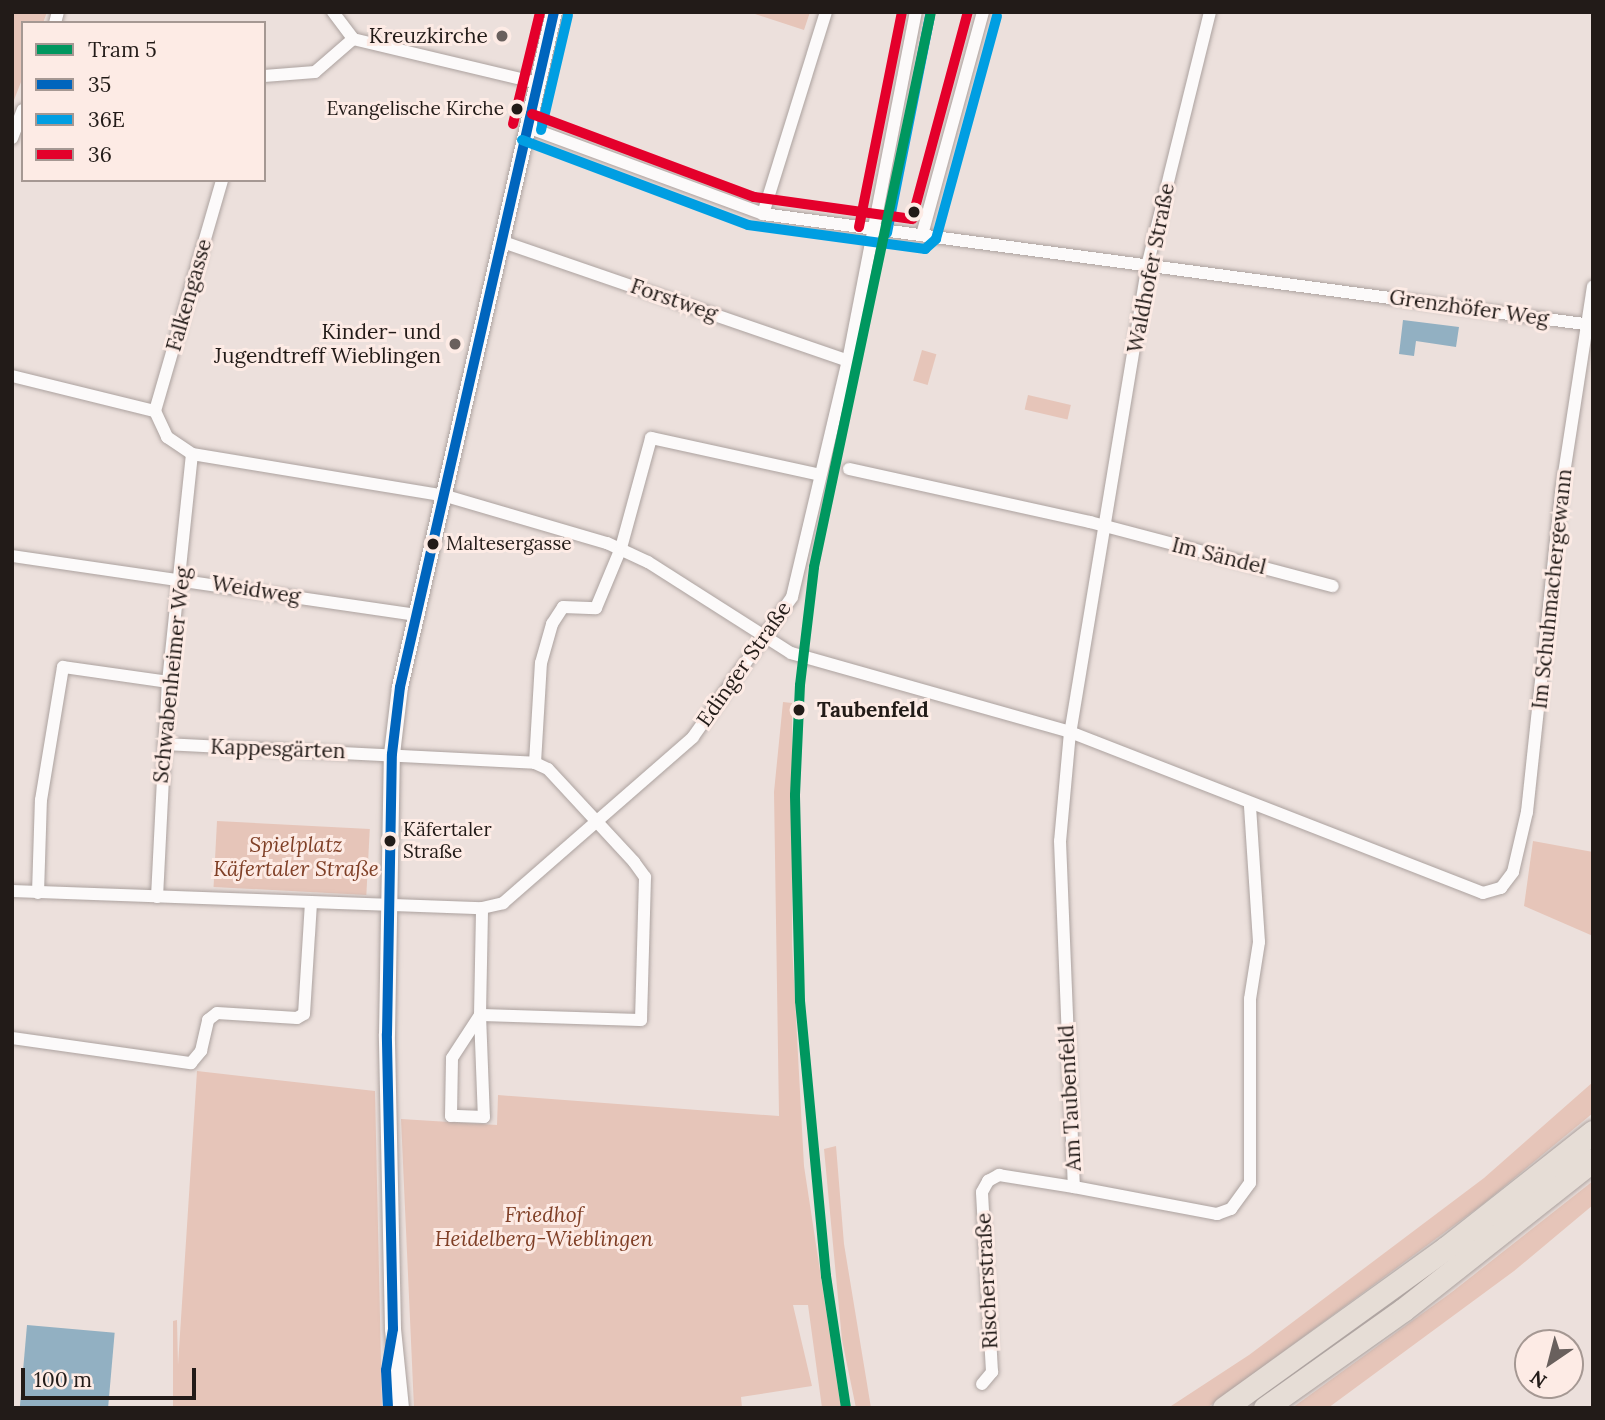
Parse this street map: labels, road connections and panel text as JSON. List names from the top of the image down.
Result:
{
  "streets": {
    "street": [
      "Waldhofer Straße",
      "Falkengasse",
      "Forstweg",
      "Grenzhöfer Weg",
      "Im Sändel",
      "Im Schuhmachergewann",
      "Weidweg",
      "Edinger Straße",
      "Schwabenheimer Weg",
      "Kappesgärten",
      "Am Taubenfeld",
      "Rischerstraße"
    ]
  },
  "crossings": [
    ["Waldhofer Straße", "Grenzhöfer Weg"],
    ["Waldhofer Straße", "Im Sändel"],
    ["Waldhofer Straße", "Am Taubenfeld"],
    ["Forstweg", "Edinger Straße"],
    ["Grenzhöfer Weg", "Im Schuhmachergewann"],
    ["Grenzhöfer Weg", "Edinger Straße"],
    ["Im Schuhmachergewann", "Am Taubenfeld"],
    ["Weidweg", "Schwabenheimer Weg"],
    ["Schwabenheimer Weg", "Kappesgärten"],
    ["Am Taubenfeld", "Rischerstraße"]
  ],
  "parks": ["Spielplatz Käfertaler Straße", "Friedhof Heidelberg-Wieblingen"],
  "places": [
    "Kreuzkirche",
    "Evangelische Kirche",
    "Kinder- und Jugendtreff Wieblingen",
    "Maltesergasse",
    "Taubenfeld",
    "Käfertaler Straße"
  ],
  "lines": [
    "tram line 5",
    "transit line 35",
    "transit line 36",
    "transit line 36E"
  ],
  "legend": [
    "Tram 5",
    "35",
    "36E",
    "36"
  ],
  "scale_bar": "100 m",
  "north": "bottom left"
}
